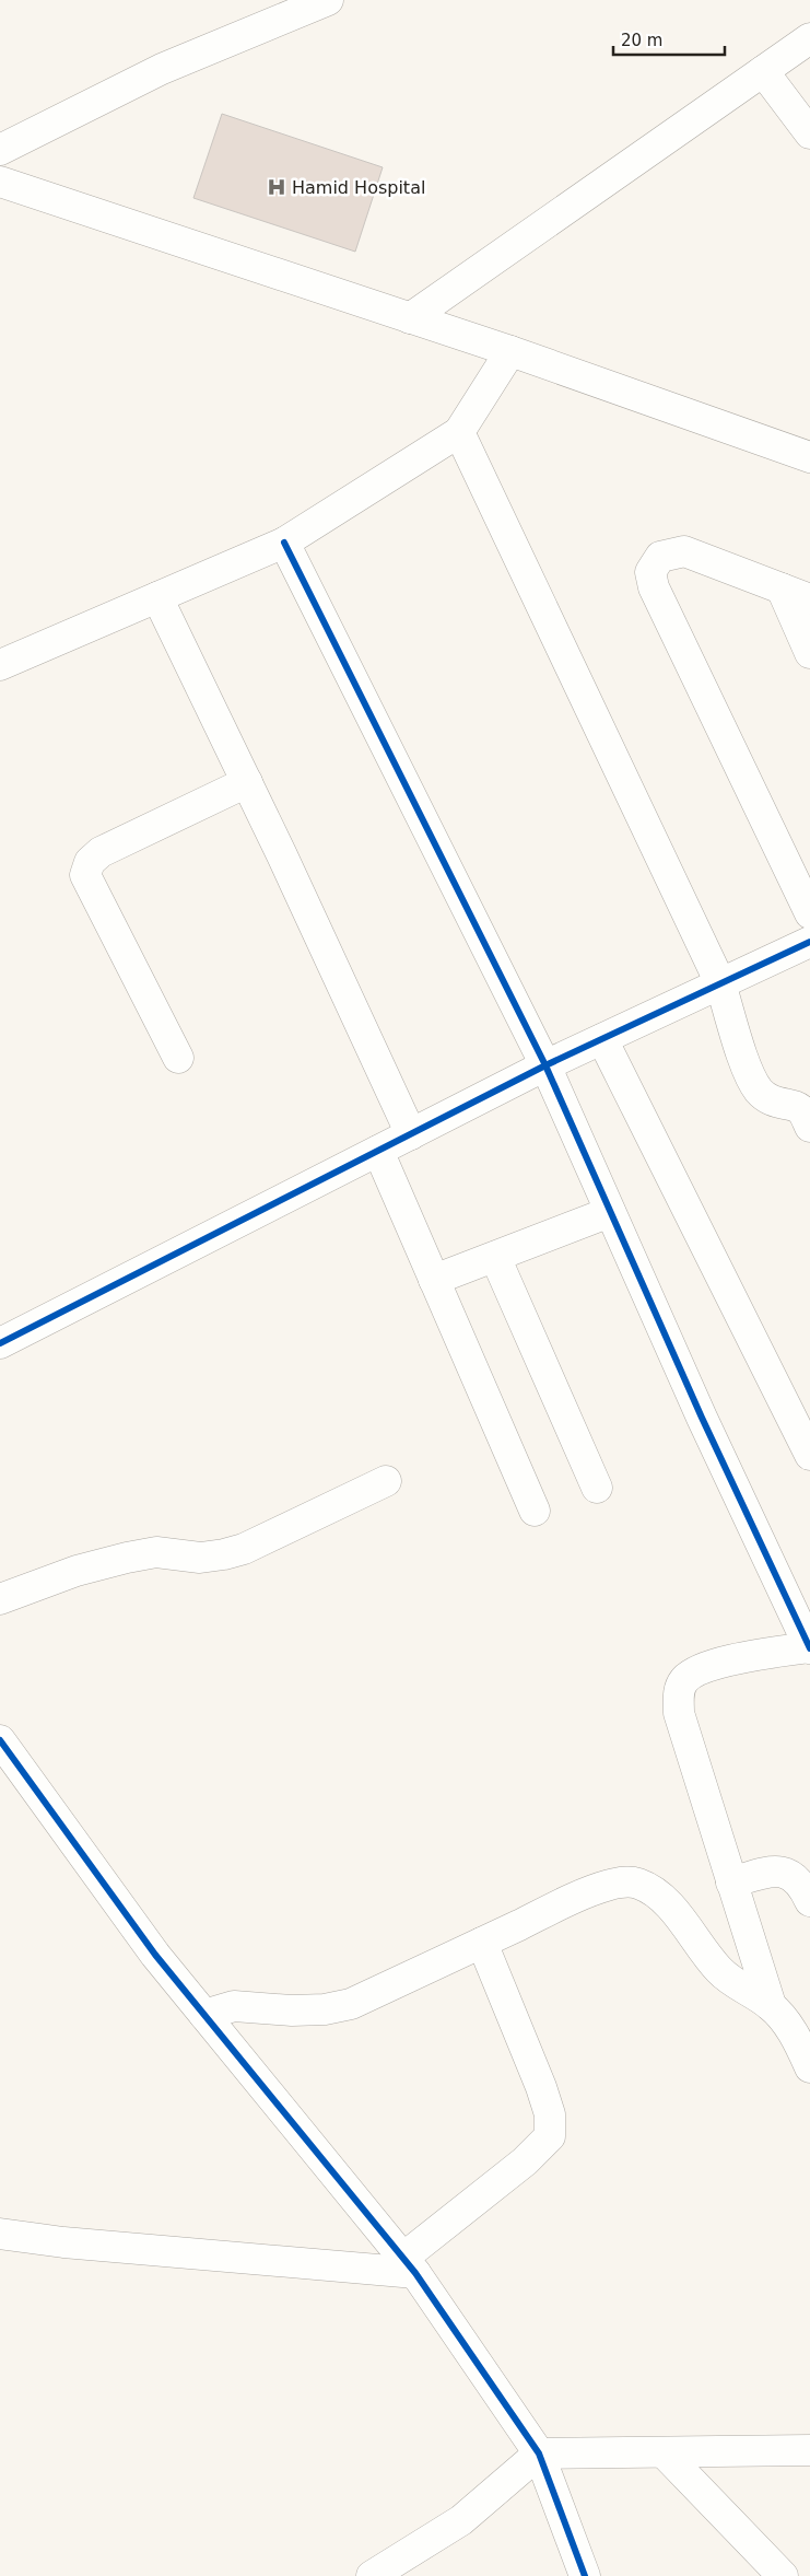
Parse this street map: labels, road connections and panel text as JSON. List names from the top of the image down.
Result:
{
  "places": {
    "hospital": ["Hamid Hospital"]
  },
  "scale_bar": "20 m"
}
